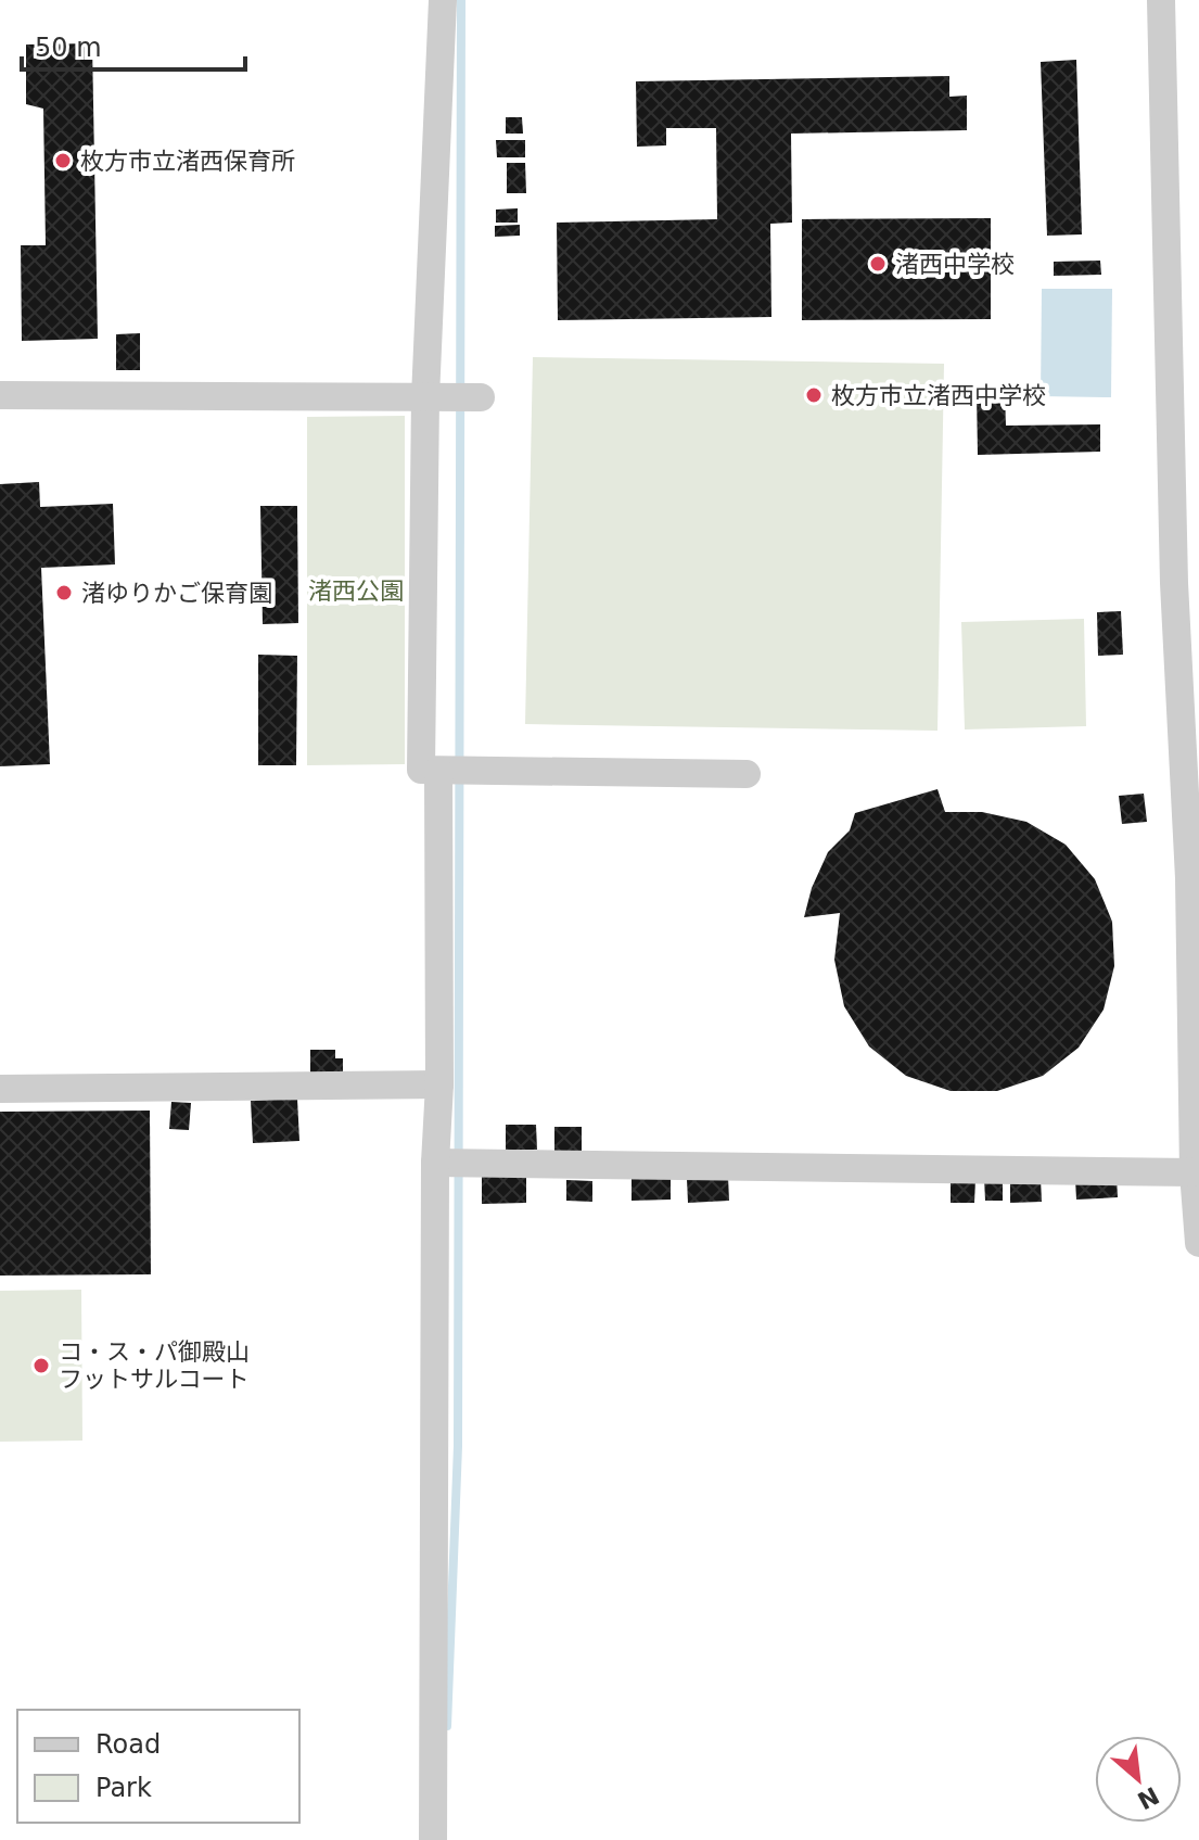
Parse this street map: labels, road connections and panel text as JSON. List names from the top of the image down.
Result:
{
  "parks": ["渚西公園"],
  "places": [
    "枚方市立渚西保育所",
    "渚西中学校",
    "枚方市立渚西中学校",
    "渚ゆりかご保育園",
    "コ・ス・パ御殿山 フットサルコート"
  ],
  "legend": ["Road", "Park"],
  "scale_bar": "50 m",
  "north": "bottom right"
}
